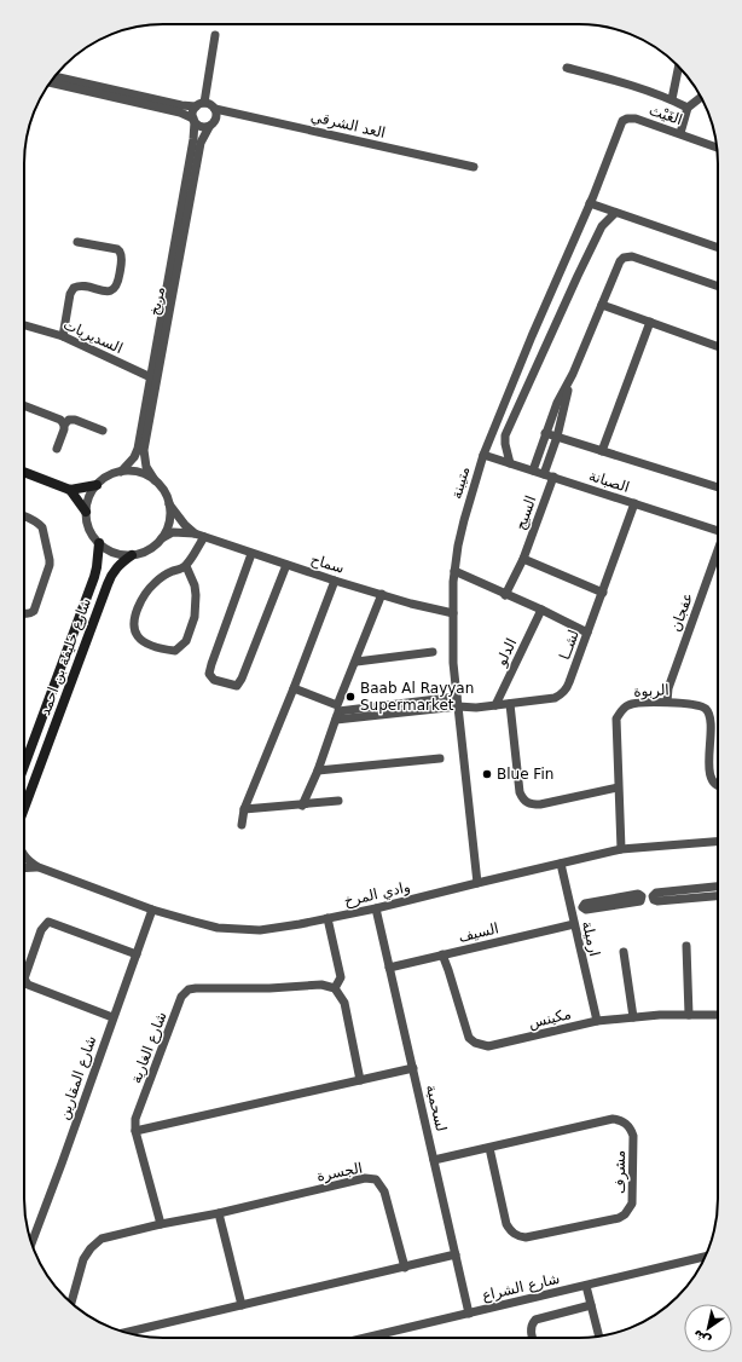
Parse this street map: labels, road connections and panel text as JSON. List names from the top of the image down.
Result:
{
  "streets": {
    "street": [
      "الغَيْث",
      "العد الشرقي",
      "مريخ",
      "السديريات",
      "الصبانة",
      "متيبنة",
      "السيج",
      "سماح",
      "عفجان",
      "لشــا",
      "الدلو",
      "شارع خليفة بن احمد",
      "الربوة",
      "وادي المرخ",
      "السيف",
      "ارميلة",
      "مكينس",
      "شارع الغارية",
      "شارع المقارين",
      "لسحمية",
      "الجسرة",
      "مشرف",
      "شارع الشراع"
    ]
  },
  "crossings": [
    ["الغَيْث", "متيبنة"],
    ["العد الشرقي", "مريخ"],
    ["مريخ", "السديريات"],
    ["مريخ", "سماح"],
    ["مريخ", "شارع خليفة بن احمد"],
    ["الصبانة", "متيبنة"],
    ["الصبانة", "السيج"],
    ["الصبانة", "لشــا"],
    ["متيبنة", "سماح"],
    ["متيبنة", "لشــا"],
    ["متيبنة", "وادي المرخ"],
    ["سماح", "شارع خليفة بن احمد"],
    ["عفجان", "الربوة"],
    ["لشــا", "الدلو"],
    ["الربوة", "وادي المرخ"],
    ["وادي المرخ", "ارميلة"],
    ["وادي المرخ", "شارع المقارين"],
    ["وادي المرخ", "لسحمية"],
    ["السيف", "ارميلة"],
    ["السيف", "مكينس"],
    ["السيف", "لسحمية"],
    ["ارميلة", "مكينس"],
    ["لسحمية", "مشرف"],
    ["لسحمية", "شارع الشراع"]
  ],
  "places": ["Baab Al Rayyan Supermarket", "Blue Fin"],
  "north": "bottom left"
}
